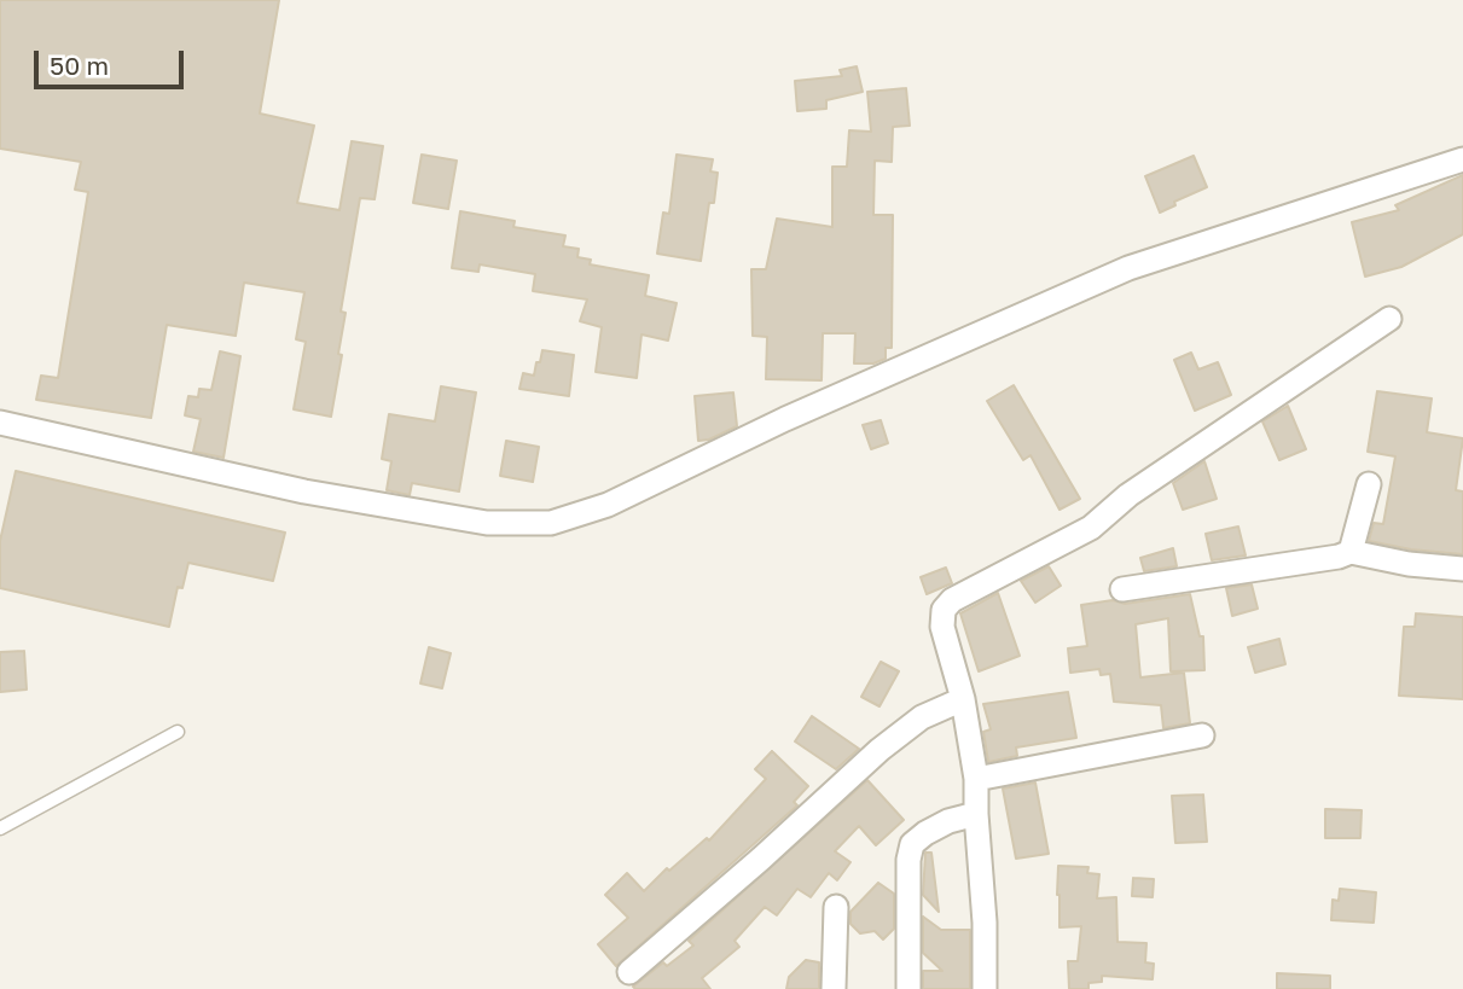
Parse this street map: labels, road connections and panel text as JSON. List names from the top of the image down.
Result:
{
  "scale_bar": "50 m"
}
